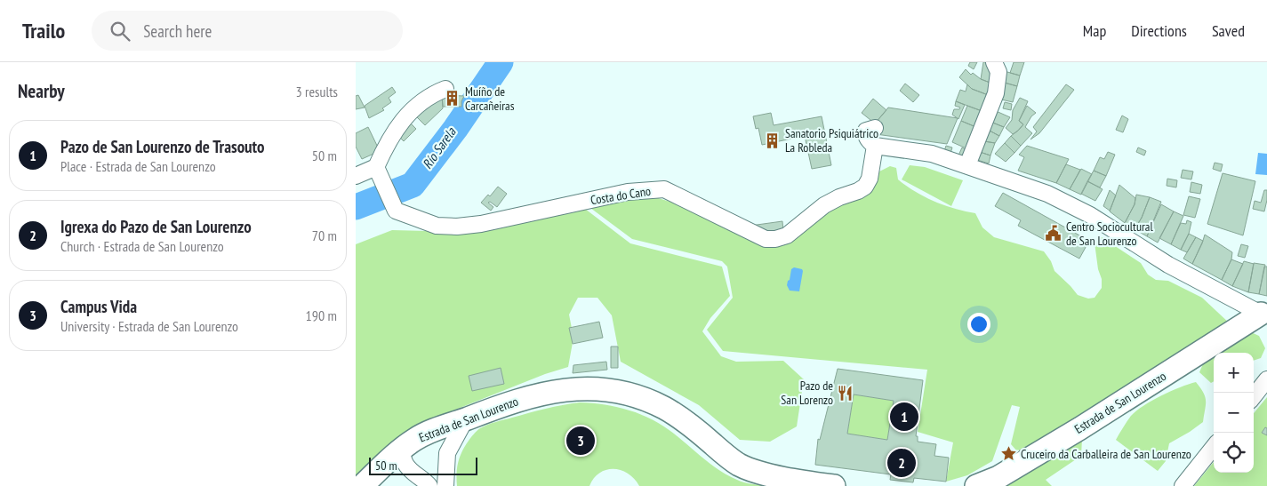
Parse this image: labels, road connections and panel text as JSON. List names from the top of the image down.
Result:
{
  "streets": {
    "street": ["Costa do Cano", "Estrada de San Lourenzo"]
  },
  "water": ["Río Sarela"],
  "places": {
    "building": ["Muíño de Carcañeiras", "Sanatorio Psiquiátrico La Robleda"],
    "public building": ["Centro Sociocultural de San Lourenzo"],
    "restaurant": ["Pazo de San Lorenzo"],
    "place": ["Cruceiro da Carballeira de San Lourenzo"]
  },
  "scale_bar": "50 m",
  "page": {
    "header": "Trailo",
    "search": "Search here",
    "nav": ["Map", "Directions", "Saved"],
    "heading": ["Nearby", "3 results"],
    "list": [
      {
        "mark": "1",
        "name": "Pazo de San Lourenzo de Trasouto",
        "note": "Place · Estrada de San Lourenzo",
        "value": "50 m"
      },
      {
        "mark": "2",
        "name": "Igrexa do Pazo de San Lourenzo",
        "note": "Church · Estrada de San Lourenzo",
        "value": "70 m"
      },
      {
        "mark": "3",
        "name": "Campus Vida",
        "note": "University · Estrada de San Lourenzo",
        "value": "190 m"
      }
    ],
    "map_buttons": ["+", "−"],
    "pins": ["1", "3", "2"],
    "scale": "50 m"
  }
}
